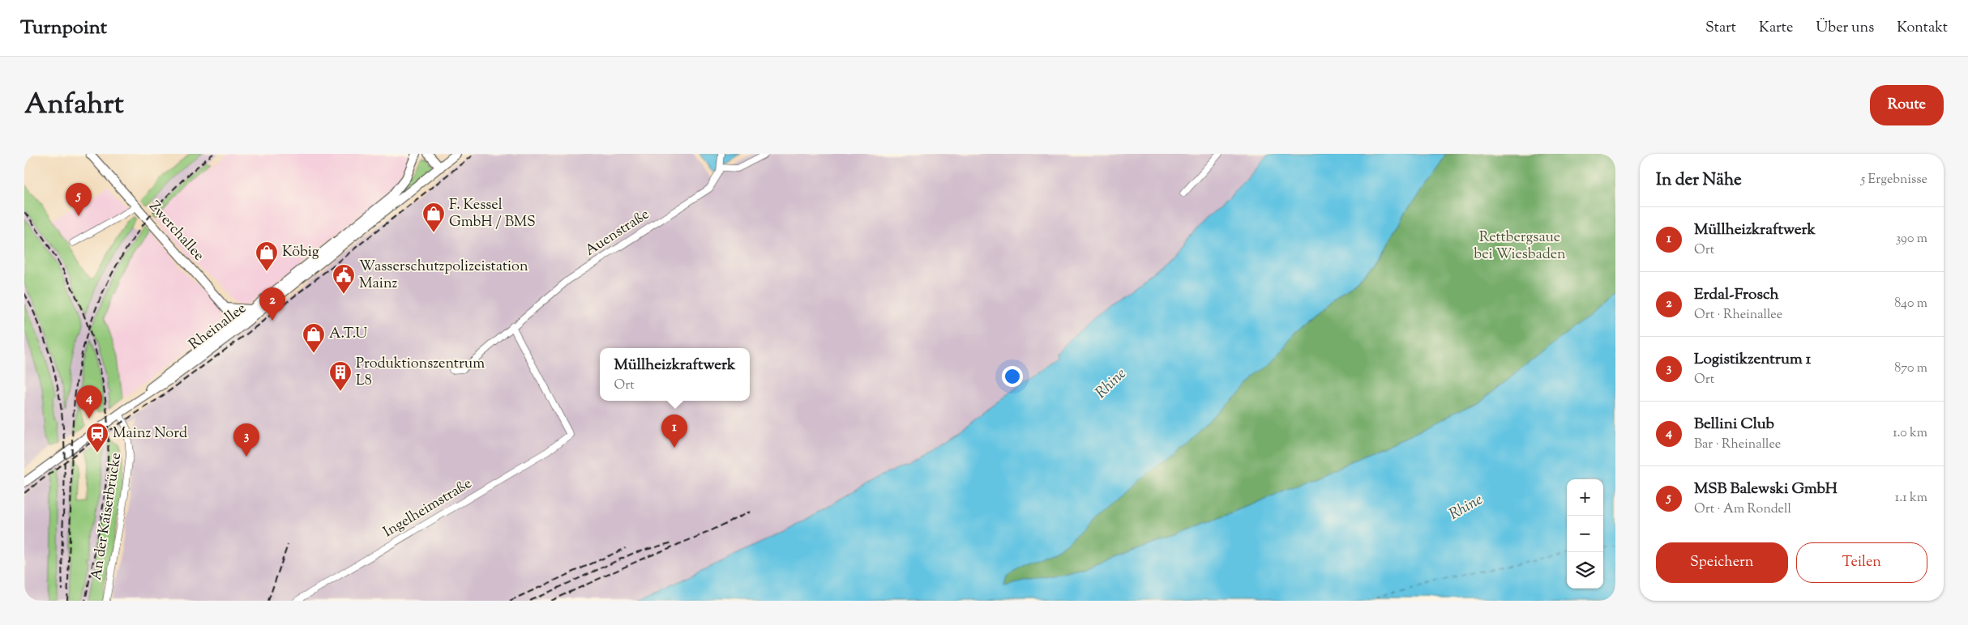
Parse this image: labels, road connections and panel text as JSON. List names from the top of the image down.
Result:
{
  "streets": {
    "main road": ["Zwerchallee", "Rheinallee"],
    "street": ["Auenstraße", "Ingelheimstraße", "An der Kaiserbrücke"]
  },
  "crossings": [
    ["Zwerchallee", "Rheinallee"],
    ["Auenstraße", "Ingelheimstraße"],
    ["Rheinallee", "An der Kaiserbrücke"]
  ],
  "water": ["Rhine"],
  "parks": ["Rettbergsaue bei Wiesbaden"],
  "places": {
    "shop": ["F. Kessel GmbH / BMS", "Köbig", "A.T.U"],
    "public building": ["Wasserschutzpolizeistation Mainz"],
    "building": ["Produktionszentrum L8"],
    "station": ["Mainz Nord"]
  },
  "page": {
    "header": "Turnpoint",
    "nav": [
      "Start",
      "Karte",
      "Über uns",
      "Kontakt"
    ],
    "title": "Anfahrt",
    "buttons": [
      "Route",
      ["Speichern", "Teilen"]
    ],
    "heading": ["In der Nähe", "5 Ergebnisse"],
    "pins": [
      "5",
      "2",
      "4",
      "1",
      "3"
    ],
    "list": [
      {
        "mark": "1",
        "name": "Müllheizkraftwerk",
        "note": "Ort",
        "value": "390 m"
      },
      {
        "mark": "2",
        "name": "Erdal-Frosch",
        "note": "Ort · Rheinallee",
        "value": "840 m"
      },
      {
        "mark": "3",
        "name": "Logistikzentrum 1",
        "note": "Ort",
        "value": "870 m"
      },
      {
        "mark": "4",
        "name": "Bellini Club",
        "note": "Bar · Rheinallee",
        "value": "1.0 km"
      },
      {
        "mark": "5",
        "name": "MSB Balewski GmbH",
        "note": "Ort · Am Rondell",
        "value": "1.1 km"
      }
    ],
    "popup": ["Müllheizkraftwerk", "Ort"],
    "map_buttons": ["+", "−"]
  }
}
